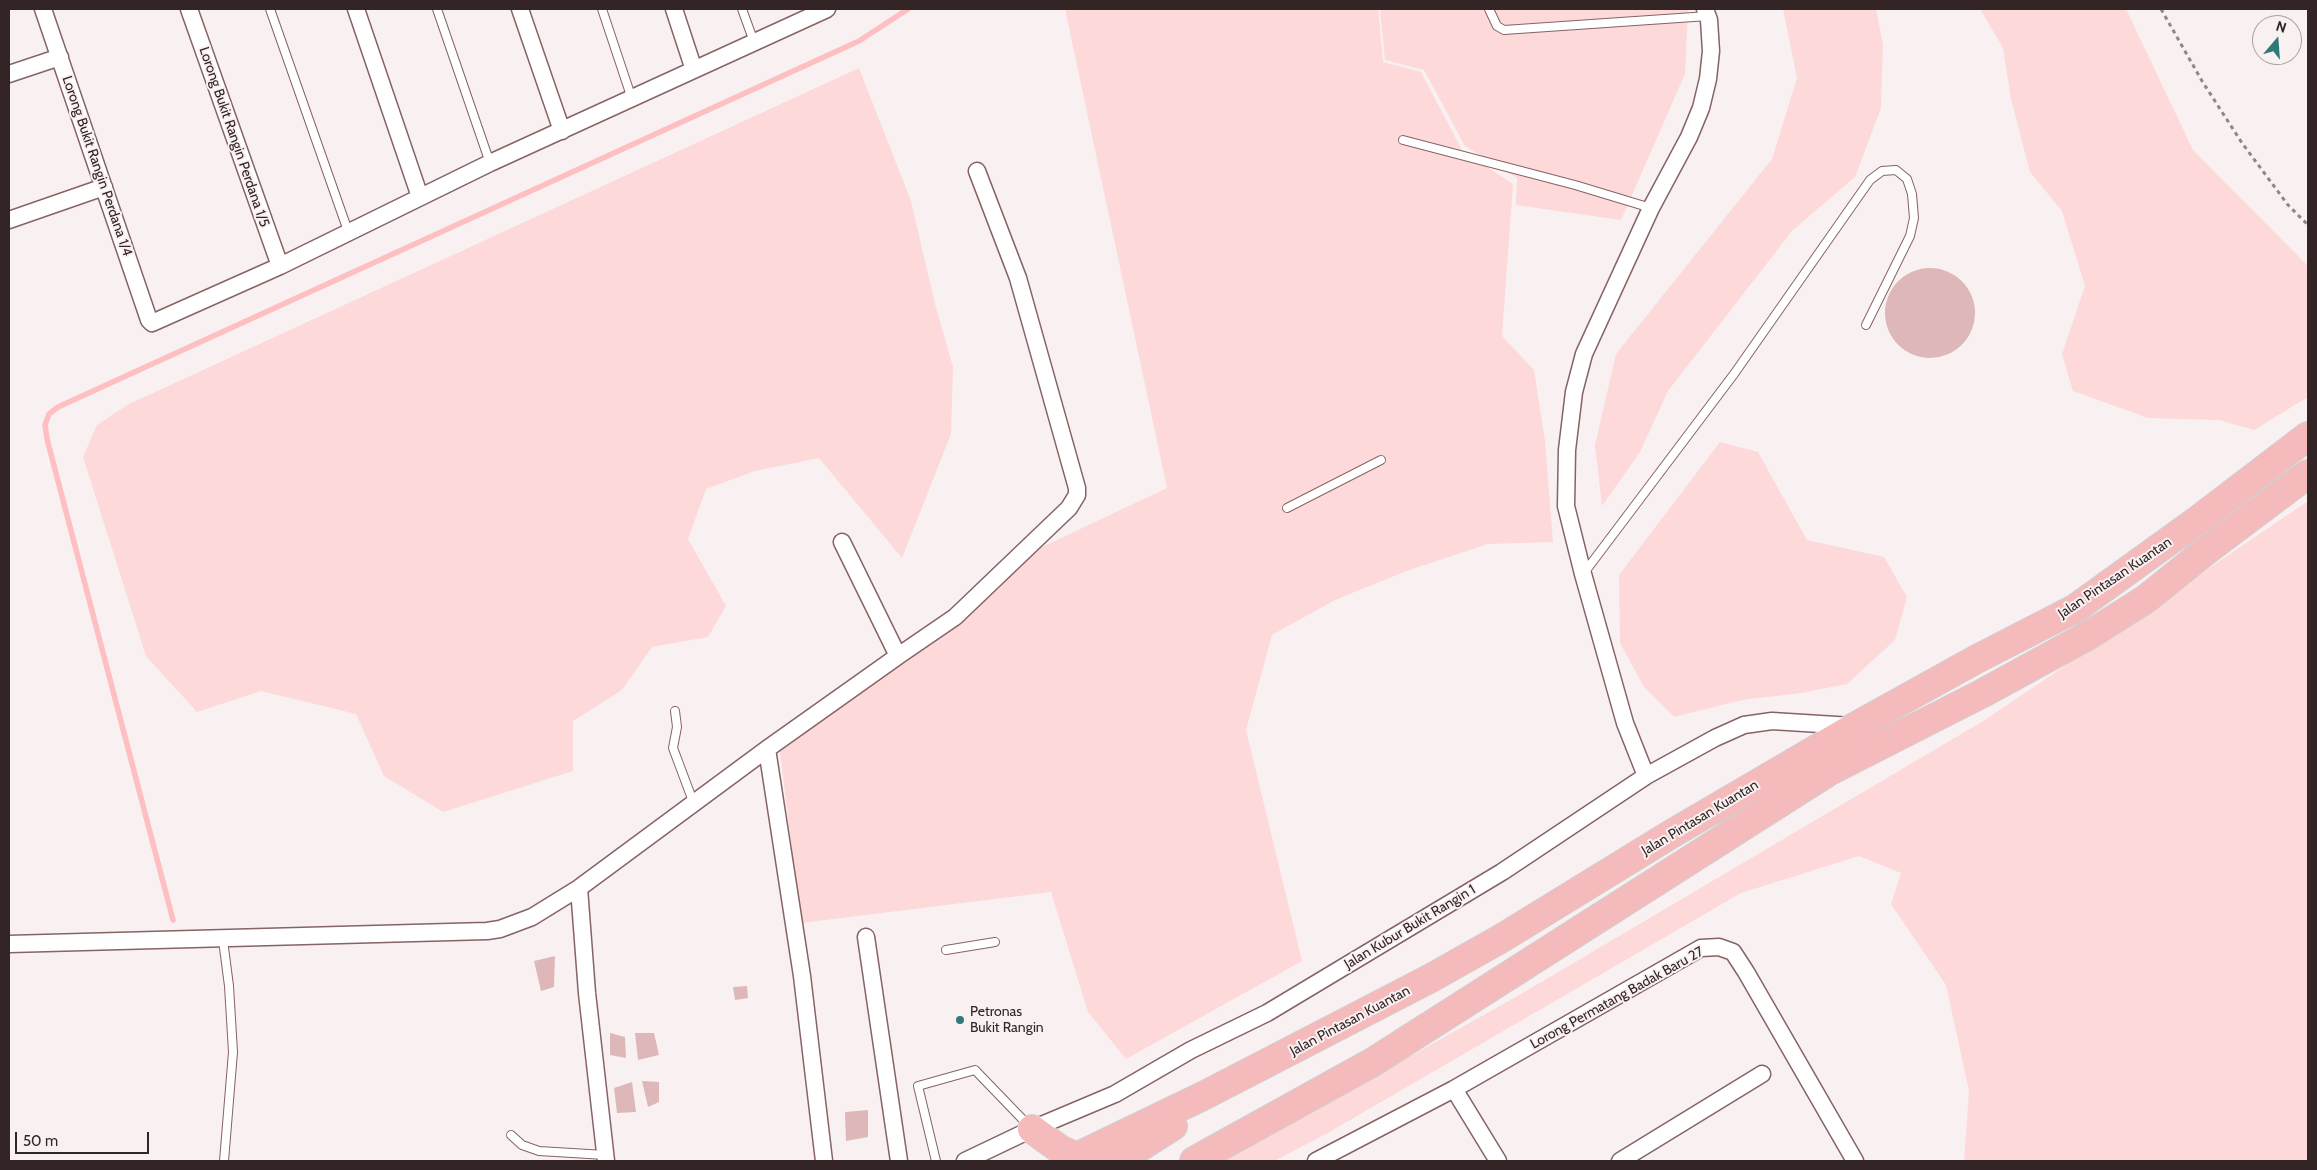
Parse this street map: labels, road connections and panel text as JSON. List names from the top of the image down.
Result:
{
  "streets": {
    "highway": ["Jalan Pintasan Kuantan"],
    "street": [
      "Lorong Bukit Rangin Perdana 1/5",
      "Lorong Bukit Rangin Perdana 1/4",
      "Jalan Kubur Bukit Rangin 1",
      "Lorong Permatang Badak Baru 27"
    ]
  },
  "crossings": [
    ["Lorong Bukit Rangin Perdana 1/5", "Lorong Bukit Rangin Perdana 1/4"],
    ["Jalan Pintasan Kuantan", "Jalan Kubur Bukit Rangin 1"]
  ],
  "places": ["Petronas Bukit Rangin"],
  "scale_bar": "50 m",
  "north": "top"
}
